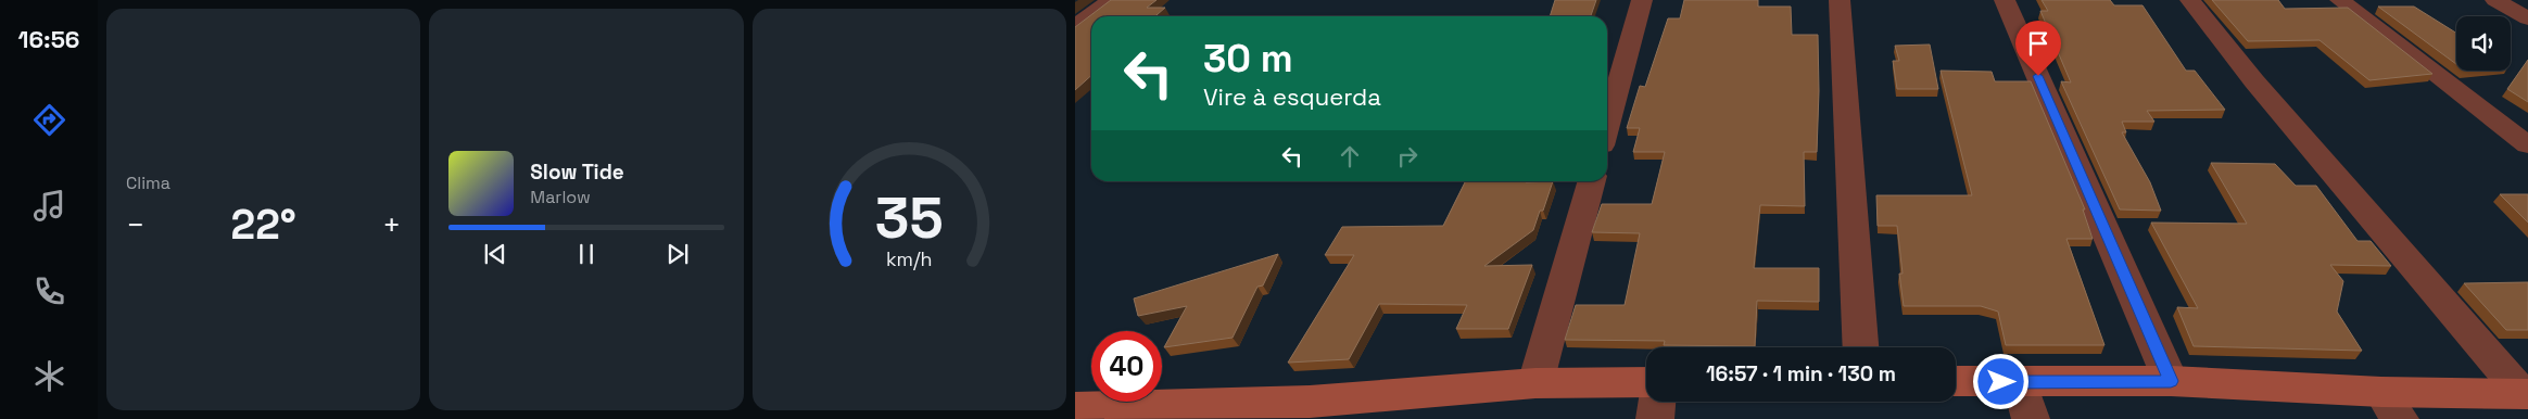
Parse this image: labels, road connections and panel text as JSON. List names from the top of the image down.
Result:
{
  "page": {
    "tabs": "16:56",
    "tile": "Clima",
    "turn": ["30 m", "Vire à esquerda"],
    "song": ["Slow Tide", "Marlow"],
    "heat": ["−", "22°", "+"],
    "limit": "40",
    "trip": "16:57 · 1 min · 130 m",
    "gauge": ["35", "km/h"]
  }
}
